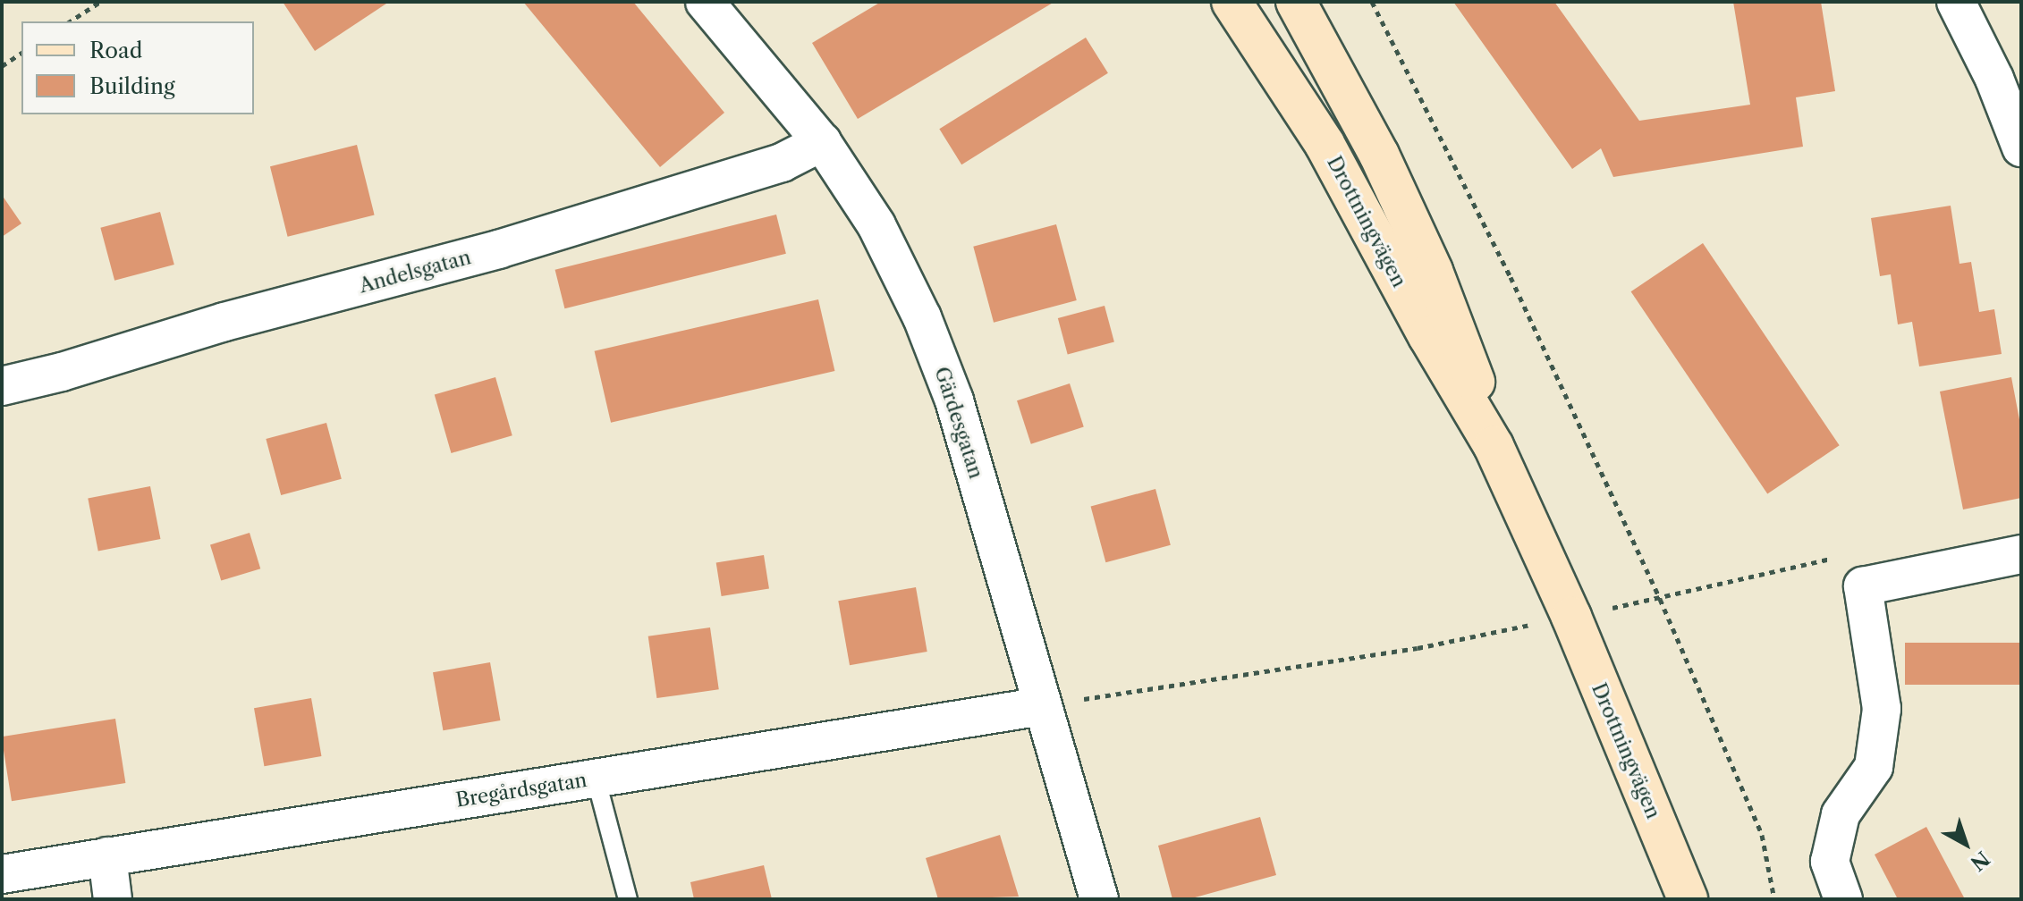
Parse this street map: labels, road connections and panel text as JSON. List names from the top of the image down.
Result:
{
  "streets": {
    "main road": ["Drottningvägen"],
    "street": ["Andelsgatan", "Gärdesgatan", "Bregårdsgatan"]
  },
  "crossings": [
    ["Andelsgatan", "Gärdesgatan"],
    ["Gärdesgatan", "Bregårdsgatan"]
  ],
  "legend": ["Road", "Building"],
  "north": "bottom right"
}
